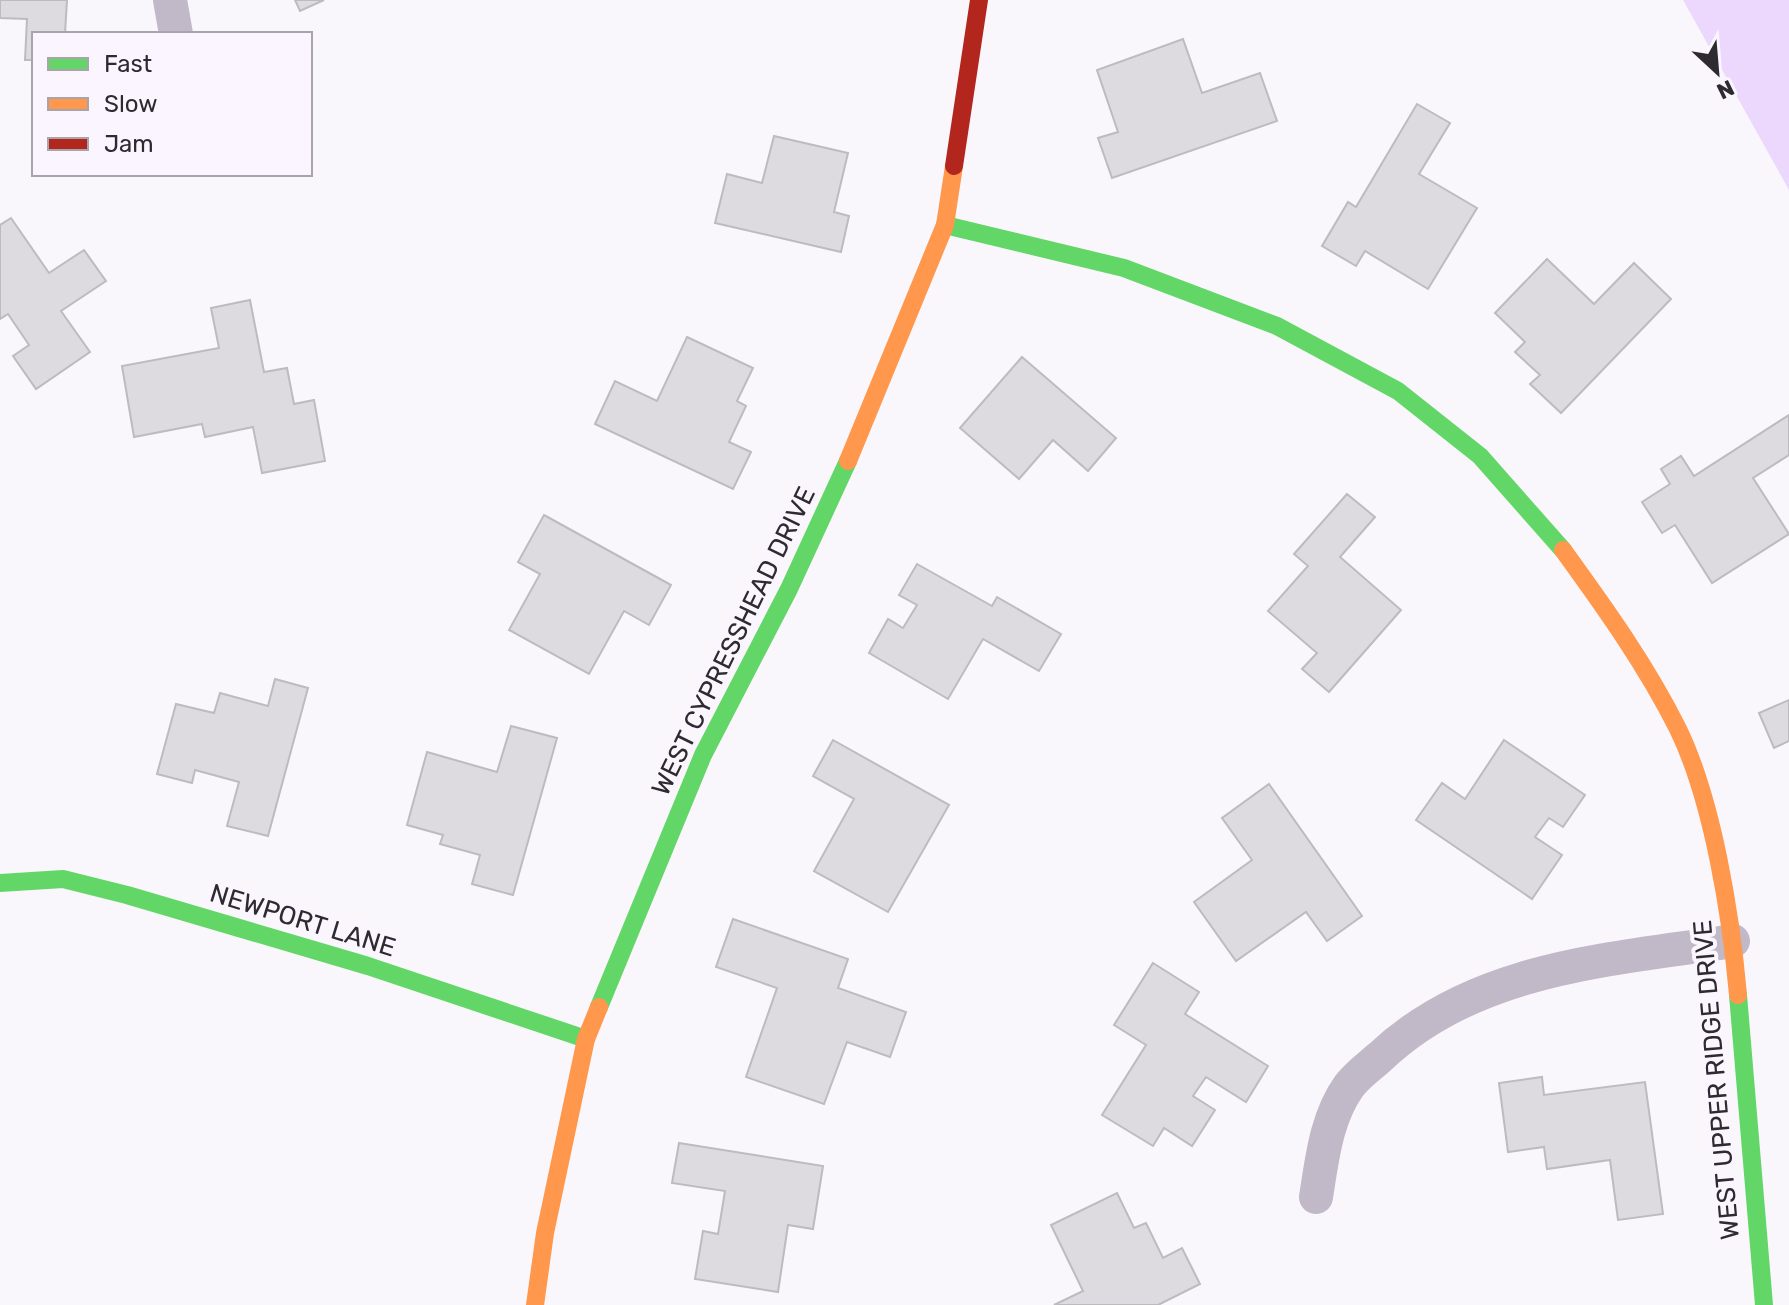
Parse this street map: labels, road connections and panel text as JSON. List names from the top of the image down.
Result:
{
  "streets": {
    "street": ["WEST CYPRESSHEAD DRIVE", "NEWPORT LANE", "WEST UPPER RIDGE DRIVE"]
  },
  "crossings": [
    ["WEST CYPRESSHEAD DRIVE", "NEWPORT LANE"],
    ["WEST CYPRESSHEAD DRIVE", "WEST UPPER RIDGE DRIVE"]
  ],
  "legend": ["Fast", "Slow", "Jam"],
  "north": "bottom right"
}
